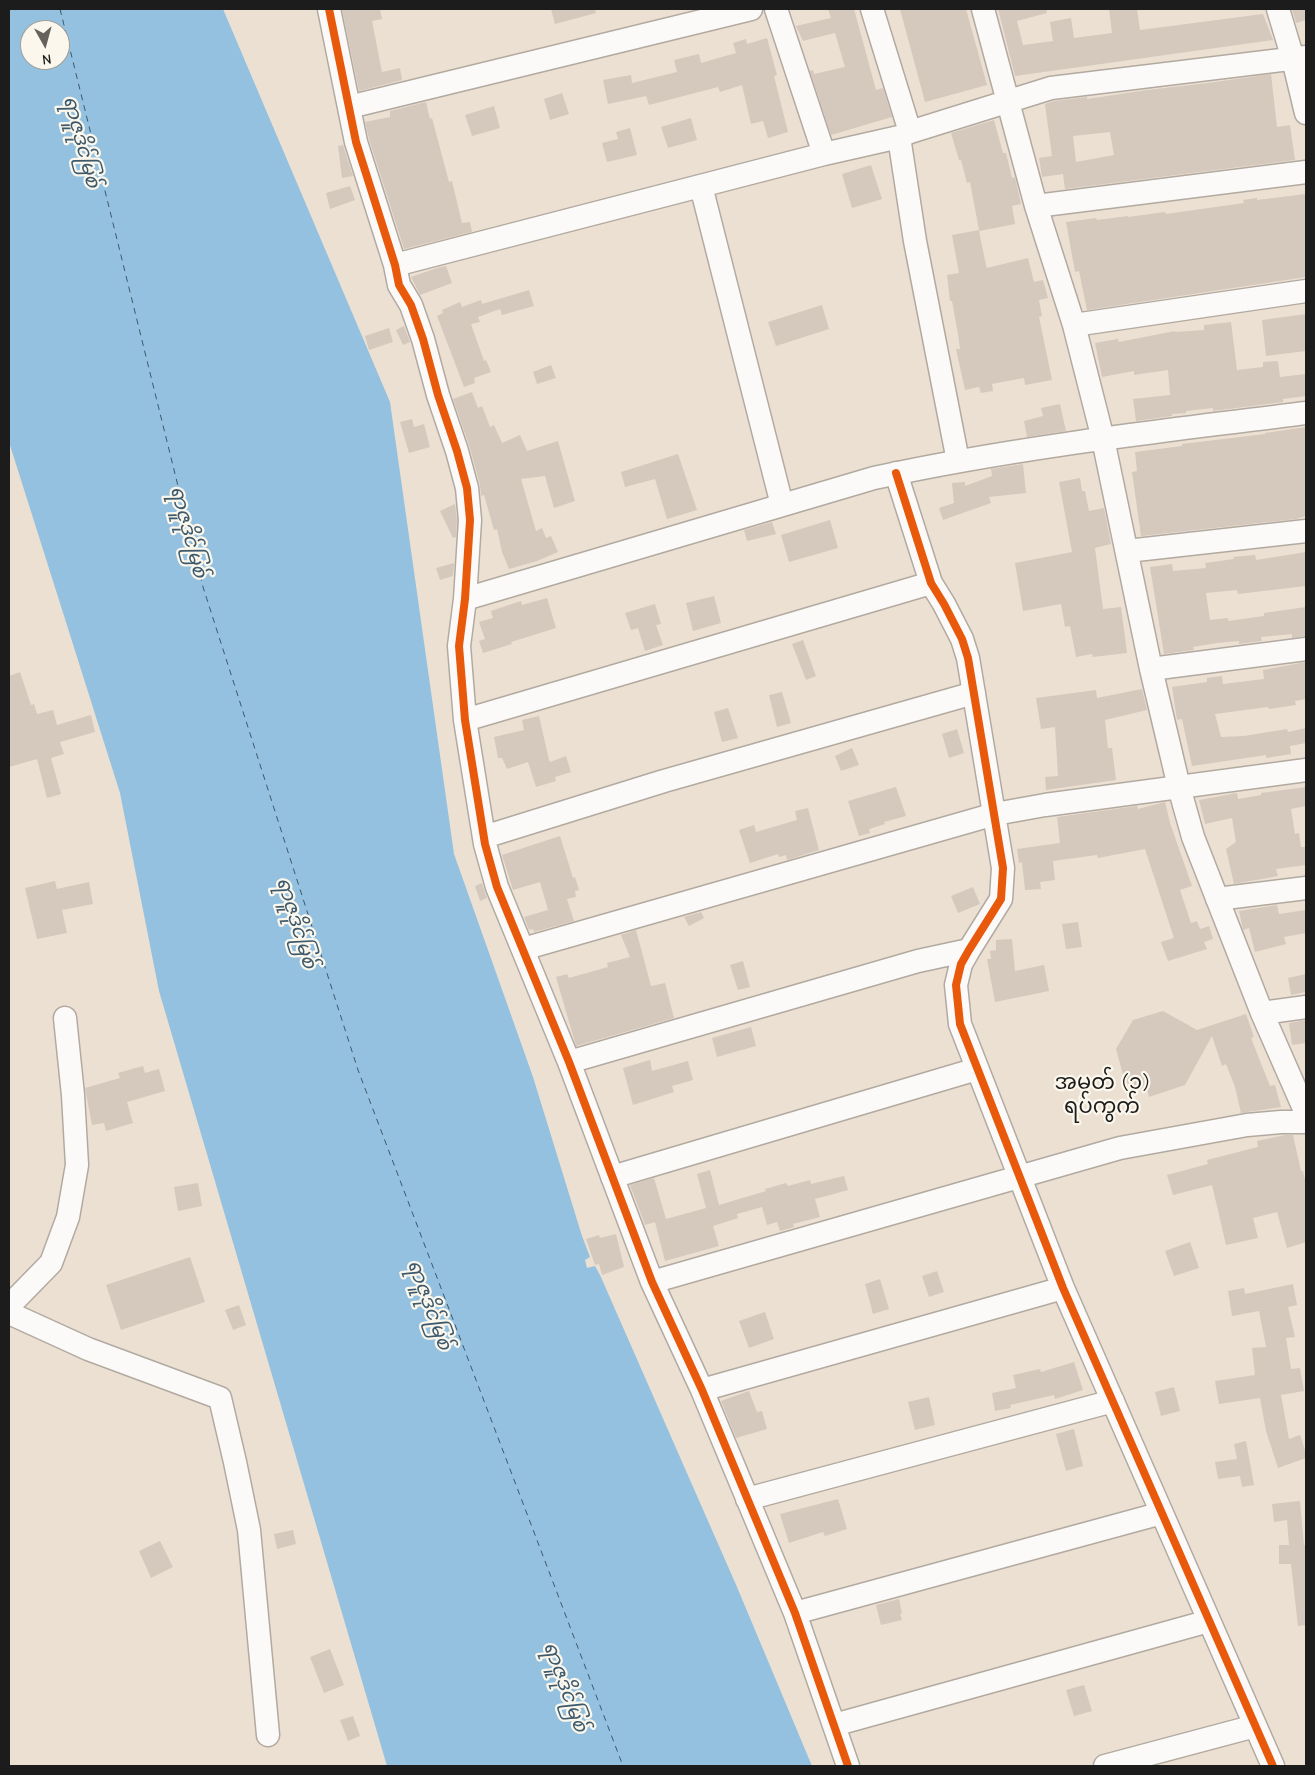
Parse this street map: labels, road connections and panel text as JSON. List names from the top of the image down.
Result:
{
  "districts": ["အမှတ် (၁) ရပ်ကွက်"],
  "water": ["ရာဇူဒိုင်မြစ်"],
  "north": "bottom"
}
